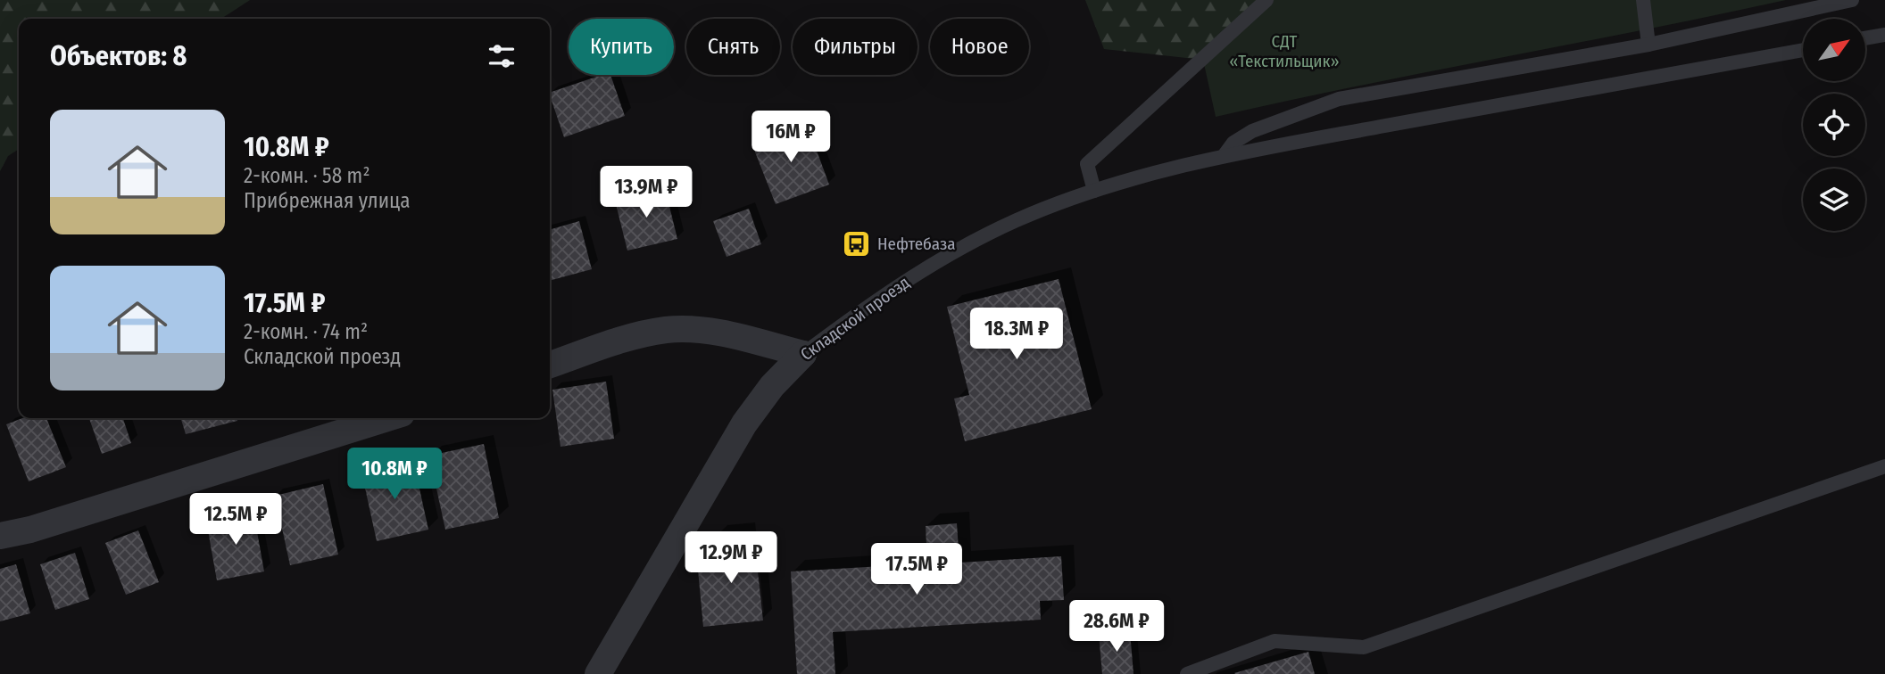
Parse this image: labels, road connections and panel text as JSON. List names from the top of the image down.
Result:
{
  "streets": {
    "street": ["Складской проезд"]
  },
  "parks": ["СДТ «Текстильщик»"],
  "places": {
    "bus stop": ["Нефтебаза"]
  },
  "north": "top right",
  "page": {
    "chip": [
      "Купить",
      "Снять",
      "Фильтры",
      "Новое"
    ],
    "heading": "Объектов: 8",
    "list": [
      {
        "name": "10.8M ₽",
        "note": "2-комн. · 58 m² · Прибрежная улица"
      },
      {
        "name": "17.5M ₽",
        "note": "2-комн. · 74 m² · Складской проезд"
      }
    ],
    "price": [
      "16M ₽",
      "13.9M ₽",
      "18.3M ₽",
      "10.8M ₽",
      "12.5M ₽",
      "12.9M ₽",
      "17.5M ₽",
      "28.6M ₽"
    ]
  }
}
